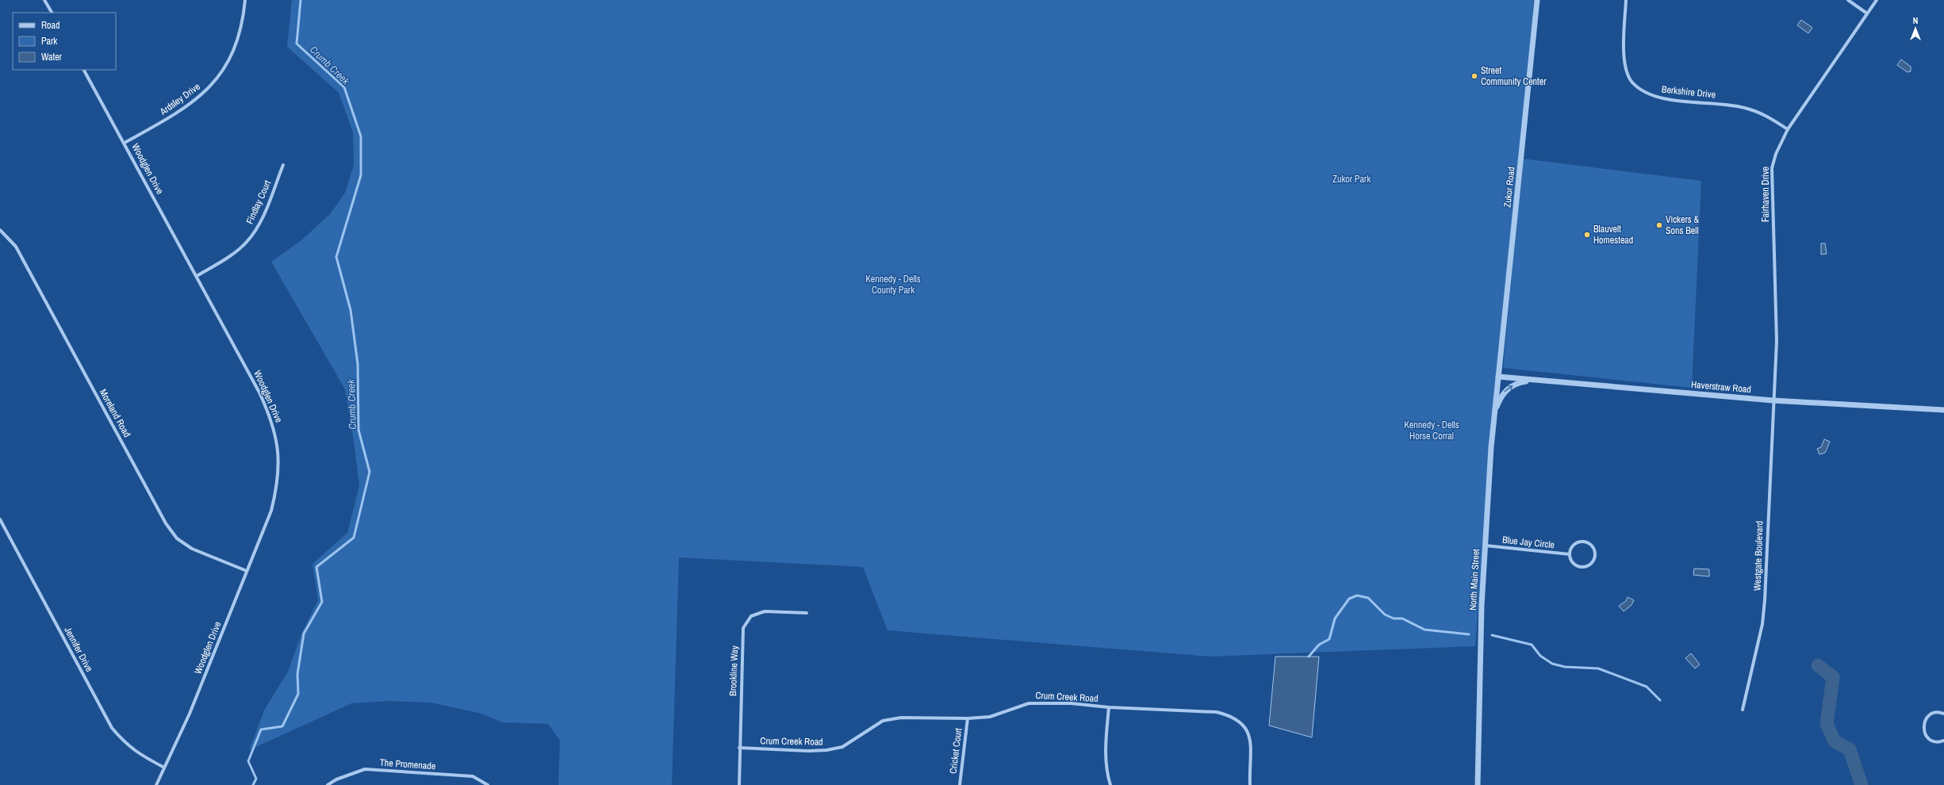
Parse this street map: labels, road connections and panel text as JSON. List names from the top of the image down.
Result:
{
  "streets": {
    "street": [
      "Berkshire Drive",
      "Ardsley Drive",
      "Woodglen Drive",
      "Zukor Road",
      "Fairhaven Drive",
      "Findlay Court",
      "Haverstraw Road",
      "Moreland Road",
      "Blue Jay Circle",
      "Westgate Boulevard",
      "North Main Street",
      "Jennifer Drive",
      "Brookline Way",
      "Crum Creek Road",
      "Cricket Court",
      "The Promenade"
    ]
  },
  "crossings": [
    ["Berkshire Drive", "Fairhaven Drive"],
    ["Ardsley Drive", "Woodglen Drive"],
    ["Woodglen Drive", "Findlay Court"],
    ["Woodglen Drive", "Moreland Road"],
    ["Woodglen Drive", "Jennifer Drive"],
    ["Zukor Road", "Haverstraw Road"],
    ["Zukor Road", "North Main Street"],
    ["Fairhaven Drive", "Haverstraw Road"],
    ["Fairhaven Drive", "Westgate Boulevard"],
    ["Haverstraw Road", "Westgate Boulevard"],
    ["Haverstraw Road", "North Main Street"],
    ["Blue Jay Circle", "North Main Street"],
    ["Brookline Way", "Crum Creek Road"],
    ["Crum Creek Road", "Cricket Court"]
  ],
  "water": ["Crumb Creek"],
  "parks": ["Zukor Park", "Kennedy - Dells County Park", "Kennedy - Dells Horse Corral"],
  "places": ["Street Community Center", "Vickers & Sons Bell", "Blauvelt Homestead"],
  "legend": ["Road", "Park", "Water"],
  "north": "top"
}
